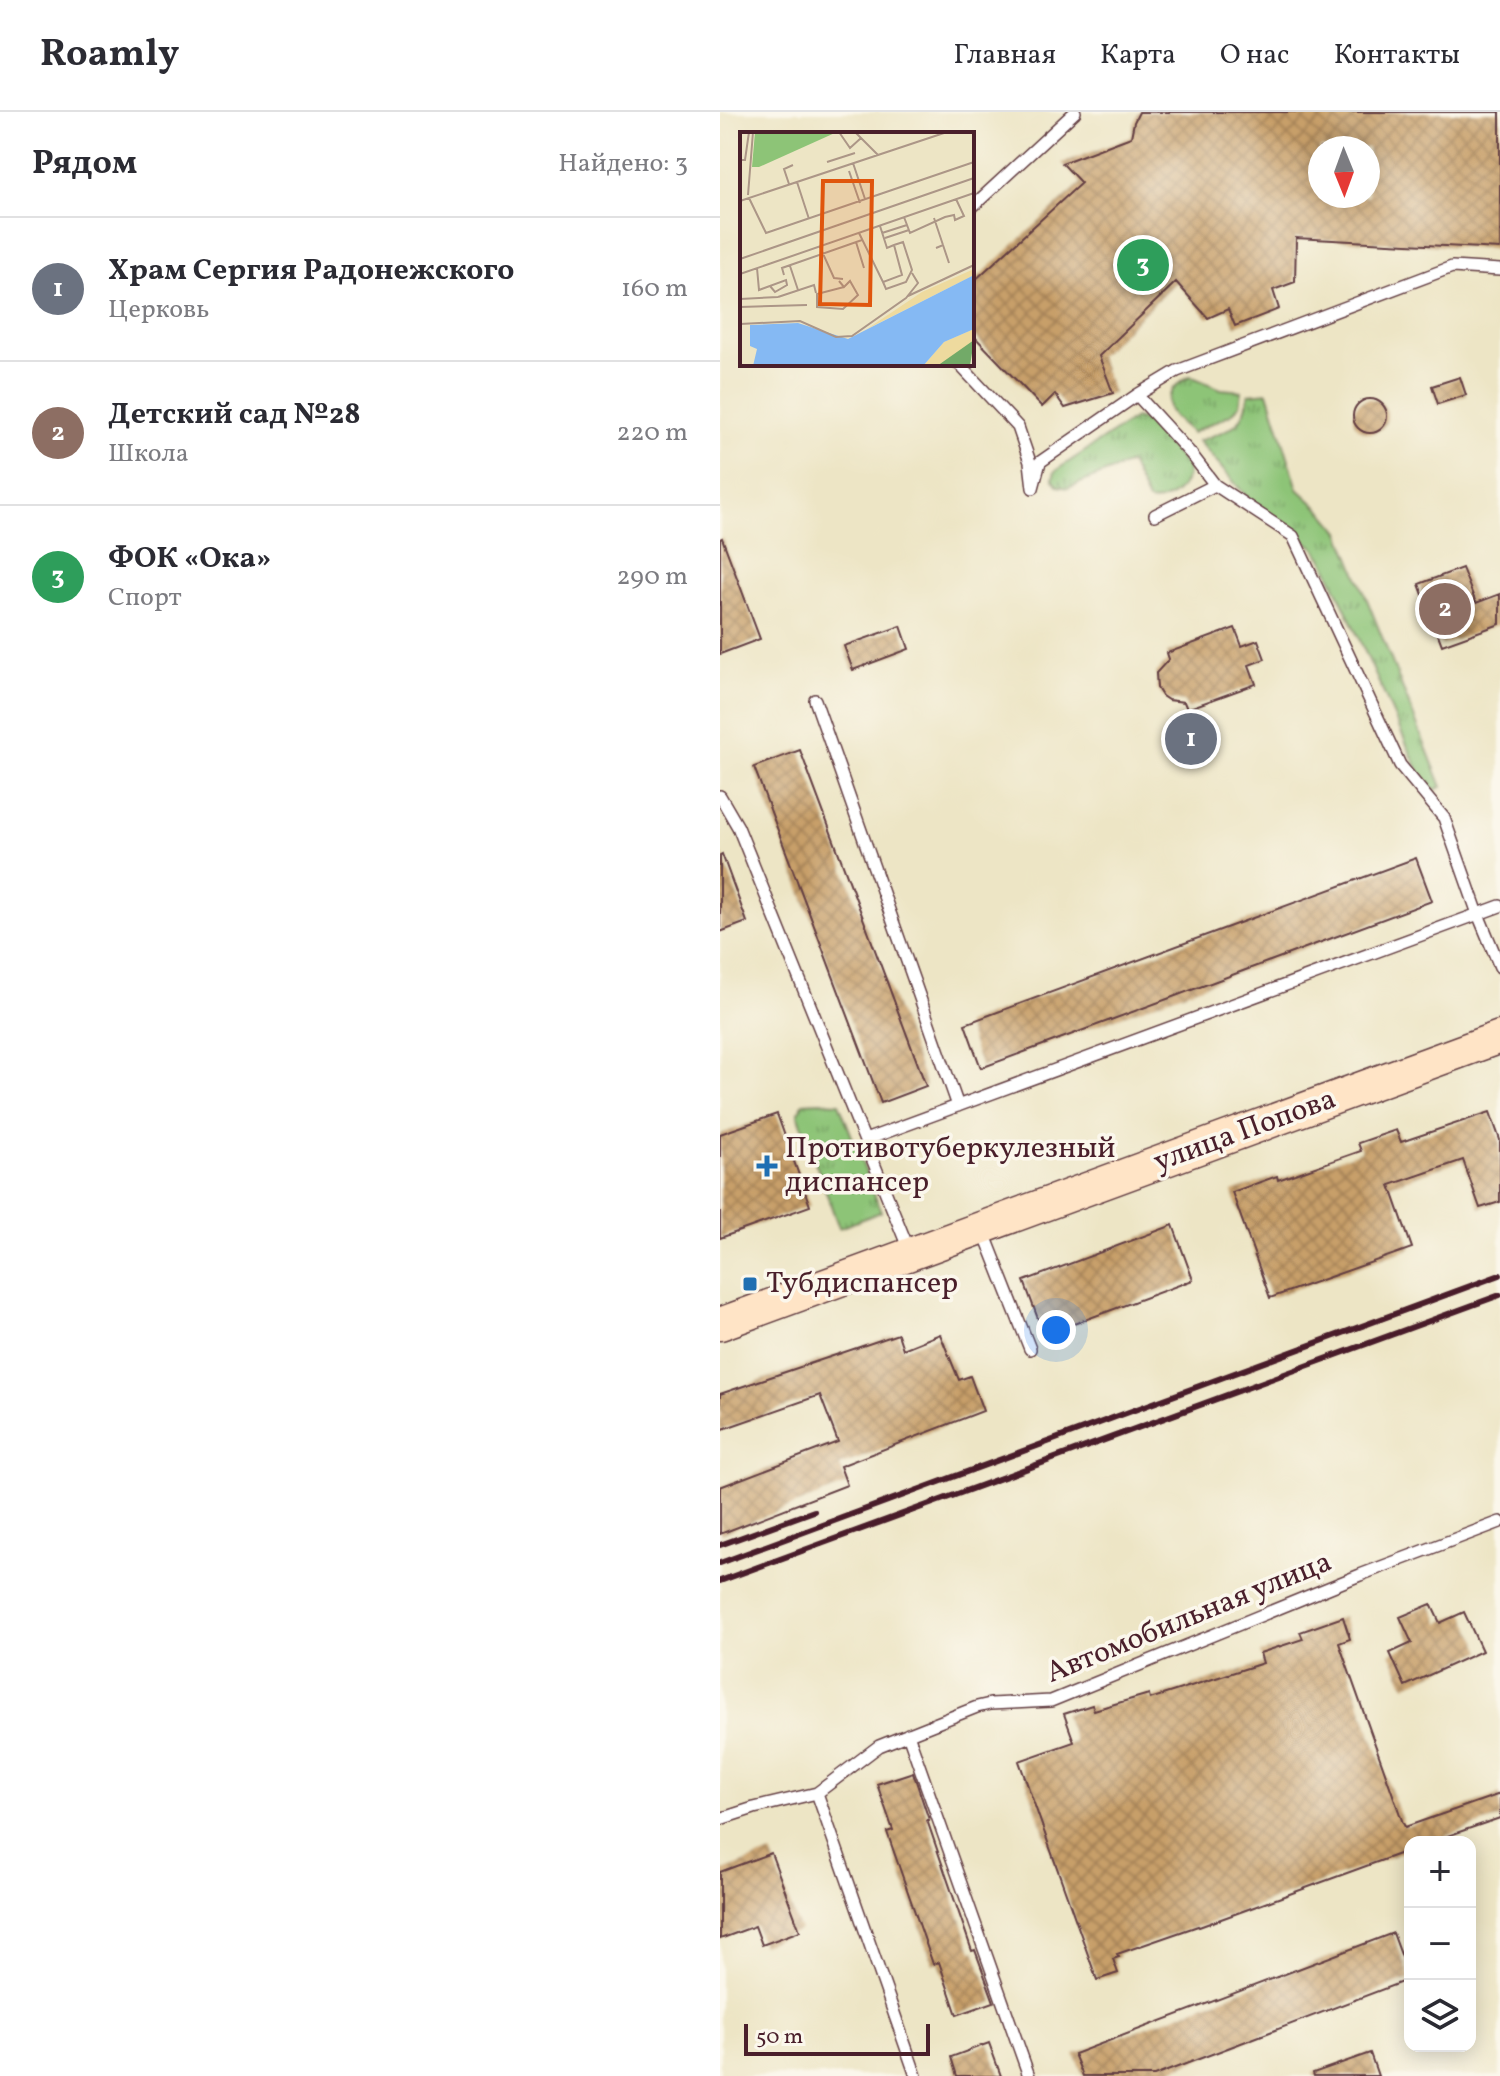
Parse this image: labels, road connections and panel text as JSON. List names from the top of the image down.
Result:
{
  "streets": {
    "street": ["улица Попова"],
    "lane": ["Автомобильная улица"]
  },
  "places": {
    "health": ["Противотуберкулезный диспансер"],
    "transit": ["Тубдиспансер"]
  },
  "scale_bar": "50 m",
  "north": "bottom",
  "page": {
    "header": "Roamly",
    "nav": [
      "Главная",
      "Карта",
      "О нас",
      "Контакты"
    ],
    "heading": ["Рядом", "Найдено: 3"],
    "list": [
      {
        "mark": "1",
        "name": "Храм Сергия Радонежского",
        "note": "Церковь",
        "value": "160 m"
      },
      {
        "mark": "2",
        "name": "Детский сад №28",
        "note": "Школа",
        "value": "220 m"
      },
      {
        "mark": "3",
        "name": "ФОК «Ока»",
        "note": "Спорт",
        "value": "290 m"
      }
    ],
    "pins": ["3", "2", "1"],
    "map_buttons": ["+", "−"],
    "scale": "50 m"
  }
}
